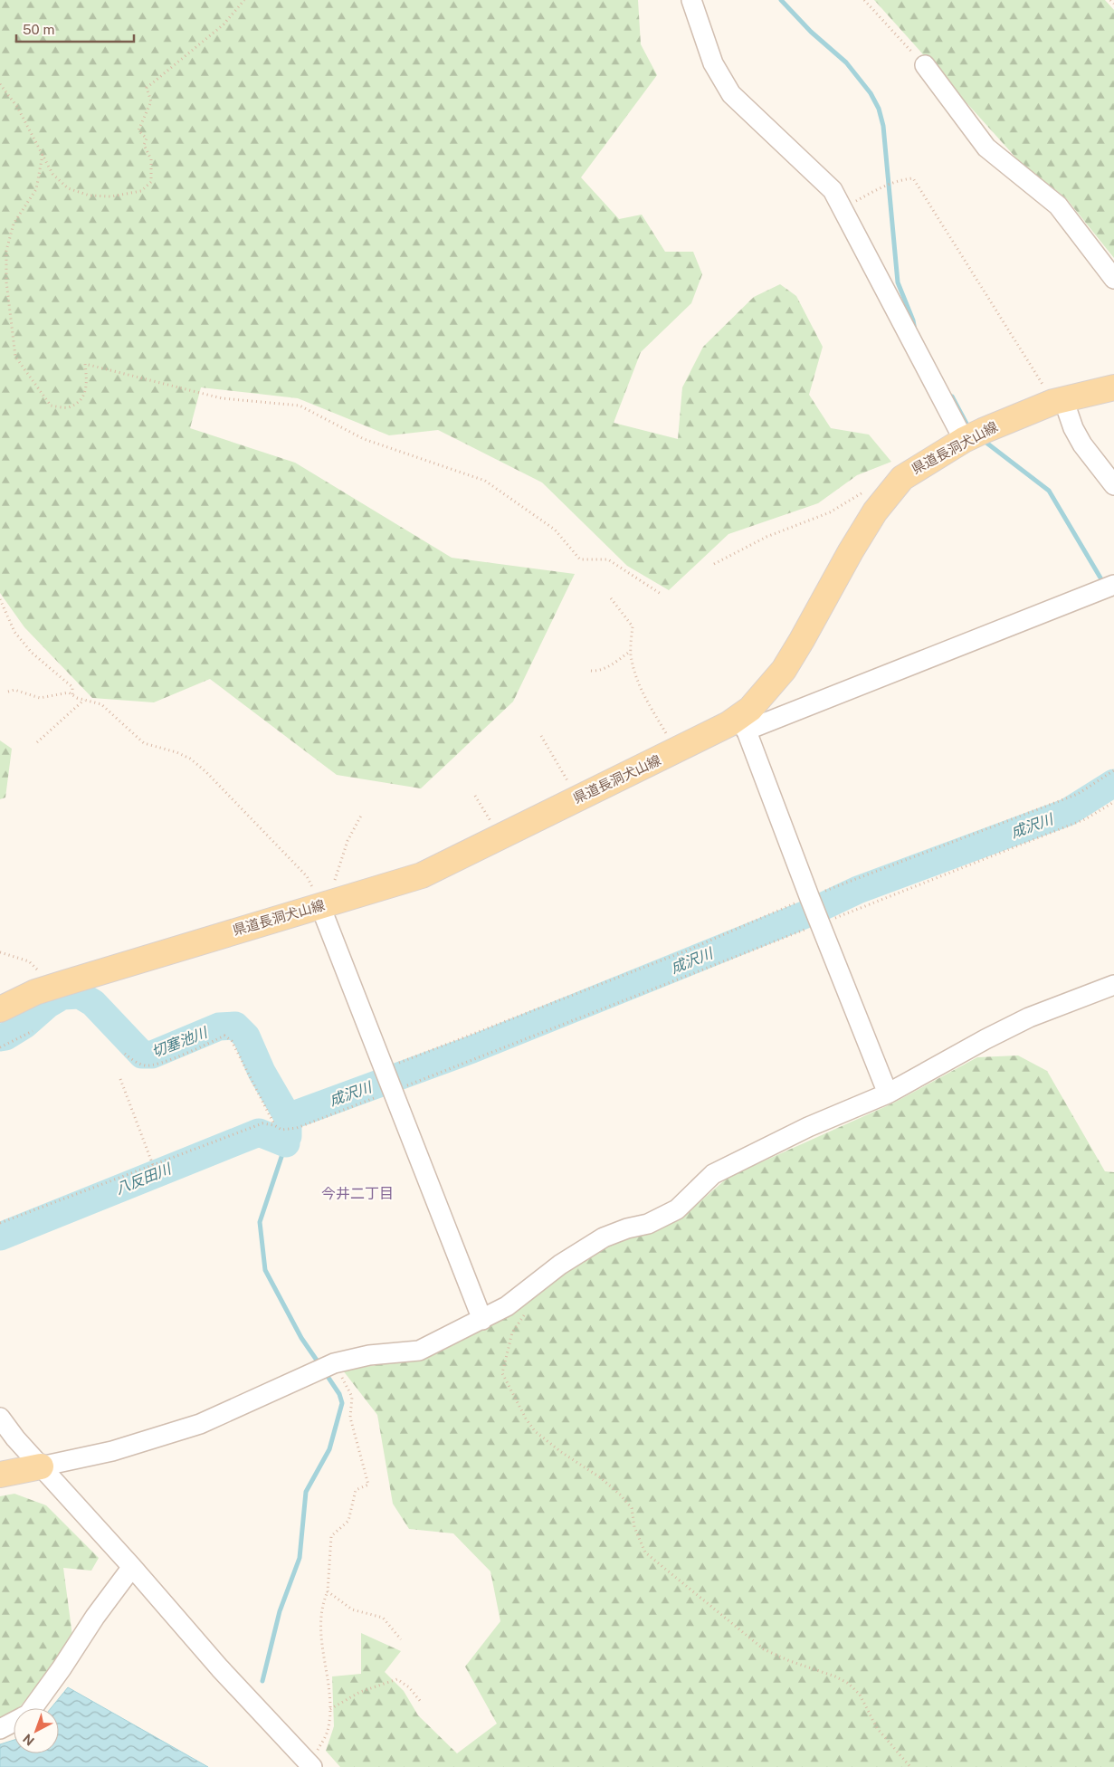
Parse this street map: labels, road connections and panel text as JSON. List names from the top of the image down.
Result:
{
  "streets": {
    "main road": ["県道長洞犬山線"]
  },
  "districts": ["今井二丁目"],
  "water": ["成沢川", "切塞池川", "八反田川"],
  "scale_bar": "50 m",
  "north": "bottom left"
}
